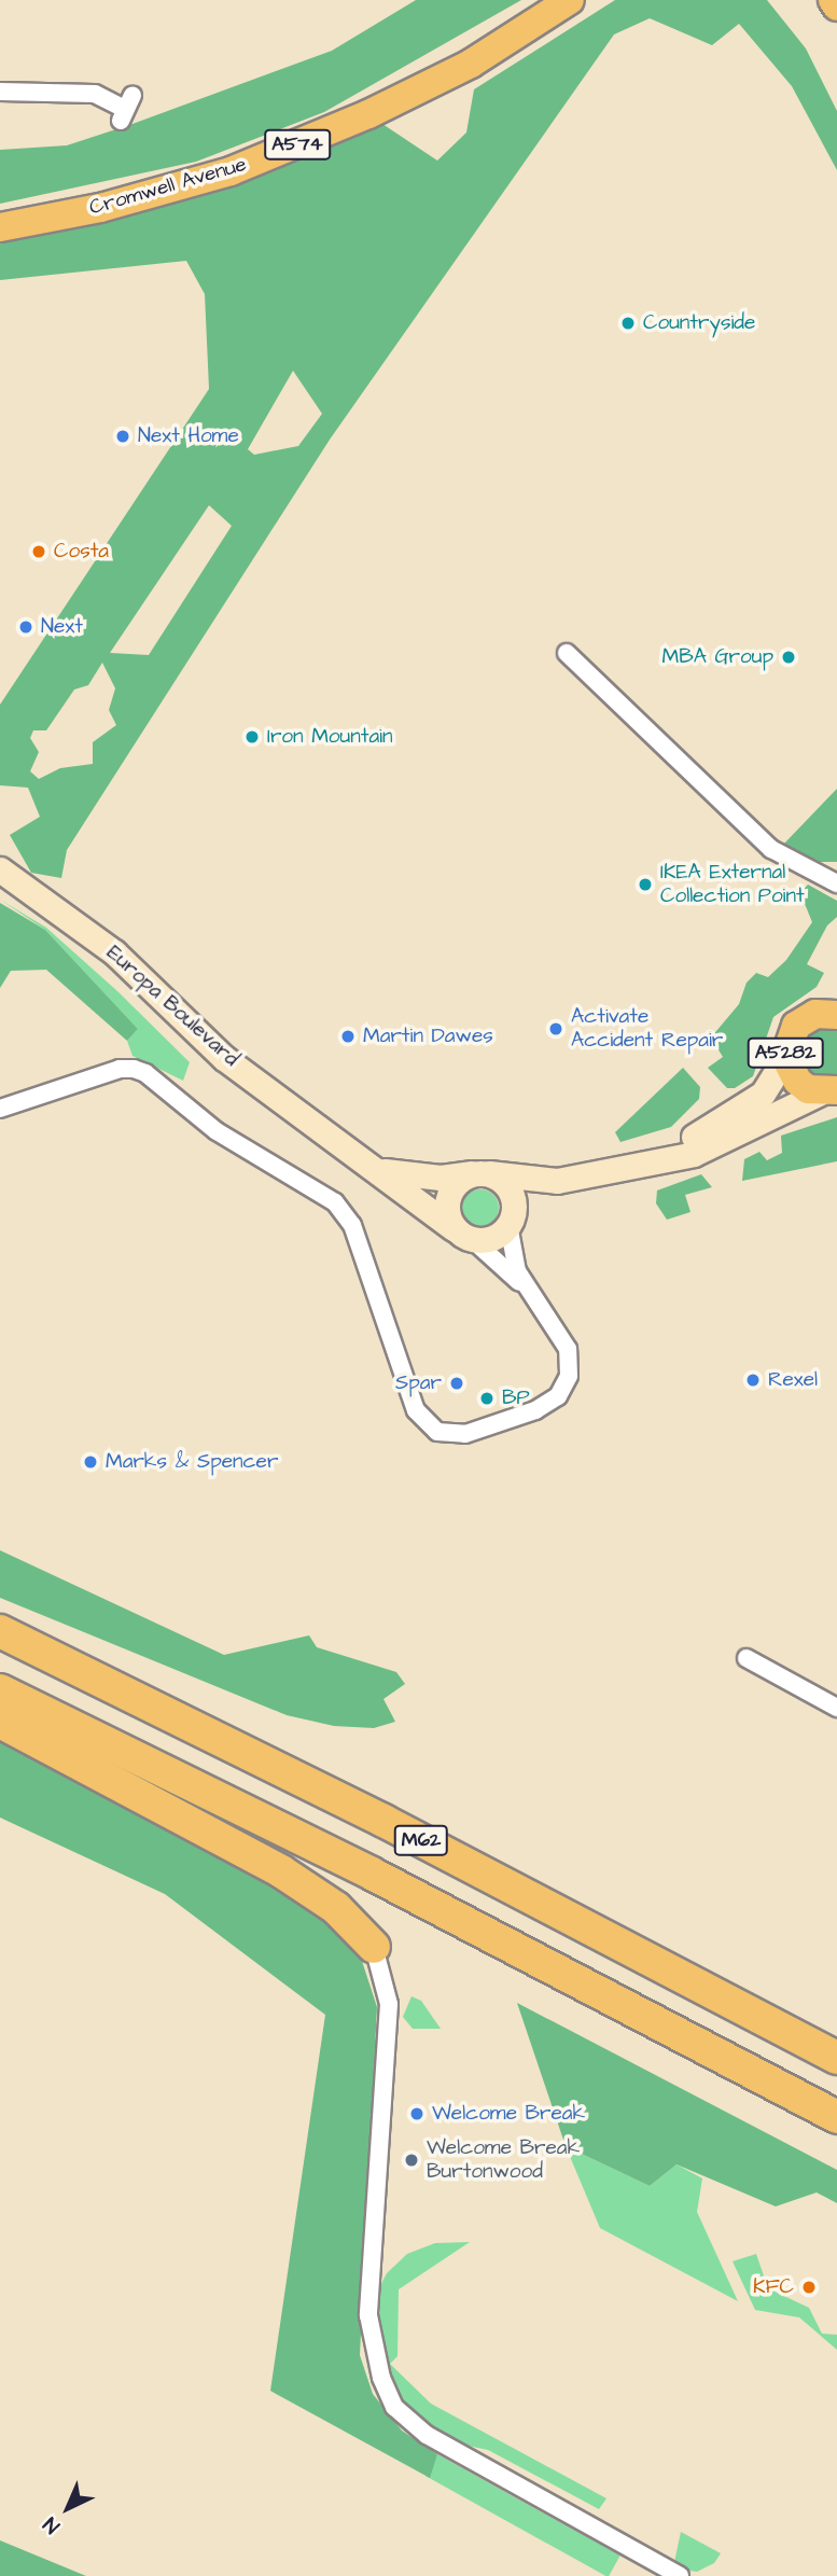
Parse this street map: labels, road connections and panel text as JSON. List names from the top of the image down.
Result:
{
  "streets": {
    "highway": ["M62"],
    "main road": ["A574", "Cromwell Avenue", "A5282"],
    "street": ["Europa Boulevard"]
  },
  "crossings": [
    ["Europa Boulevard", "A5282"]
  ],
  "places": [
    "Countryside",
    "Next Home",
    "Costa",
    "Next",
    "MBA Group",
    "Iron Mountain",
    "IKEA External Collection Point",
    "Activate Accident Repair",
    "Martin Dawes",
    "Rexel",
    "Spar",
    "BP",
    "Marks & Spencer",
    "Welcome Break",
    "Welcome Break Burtonwood",
    "KFC"
  ],
  "north": "bottom left"
}
